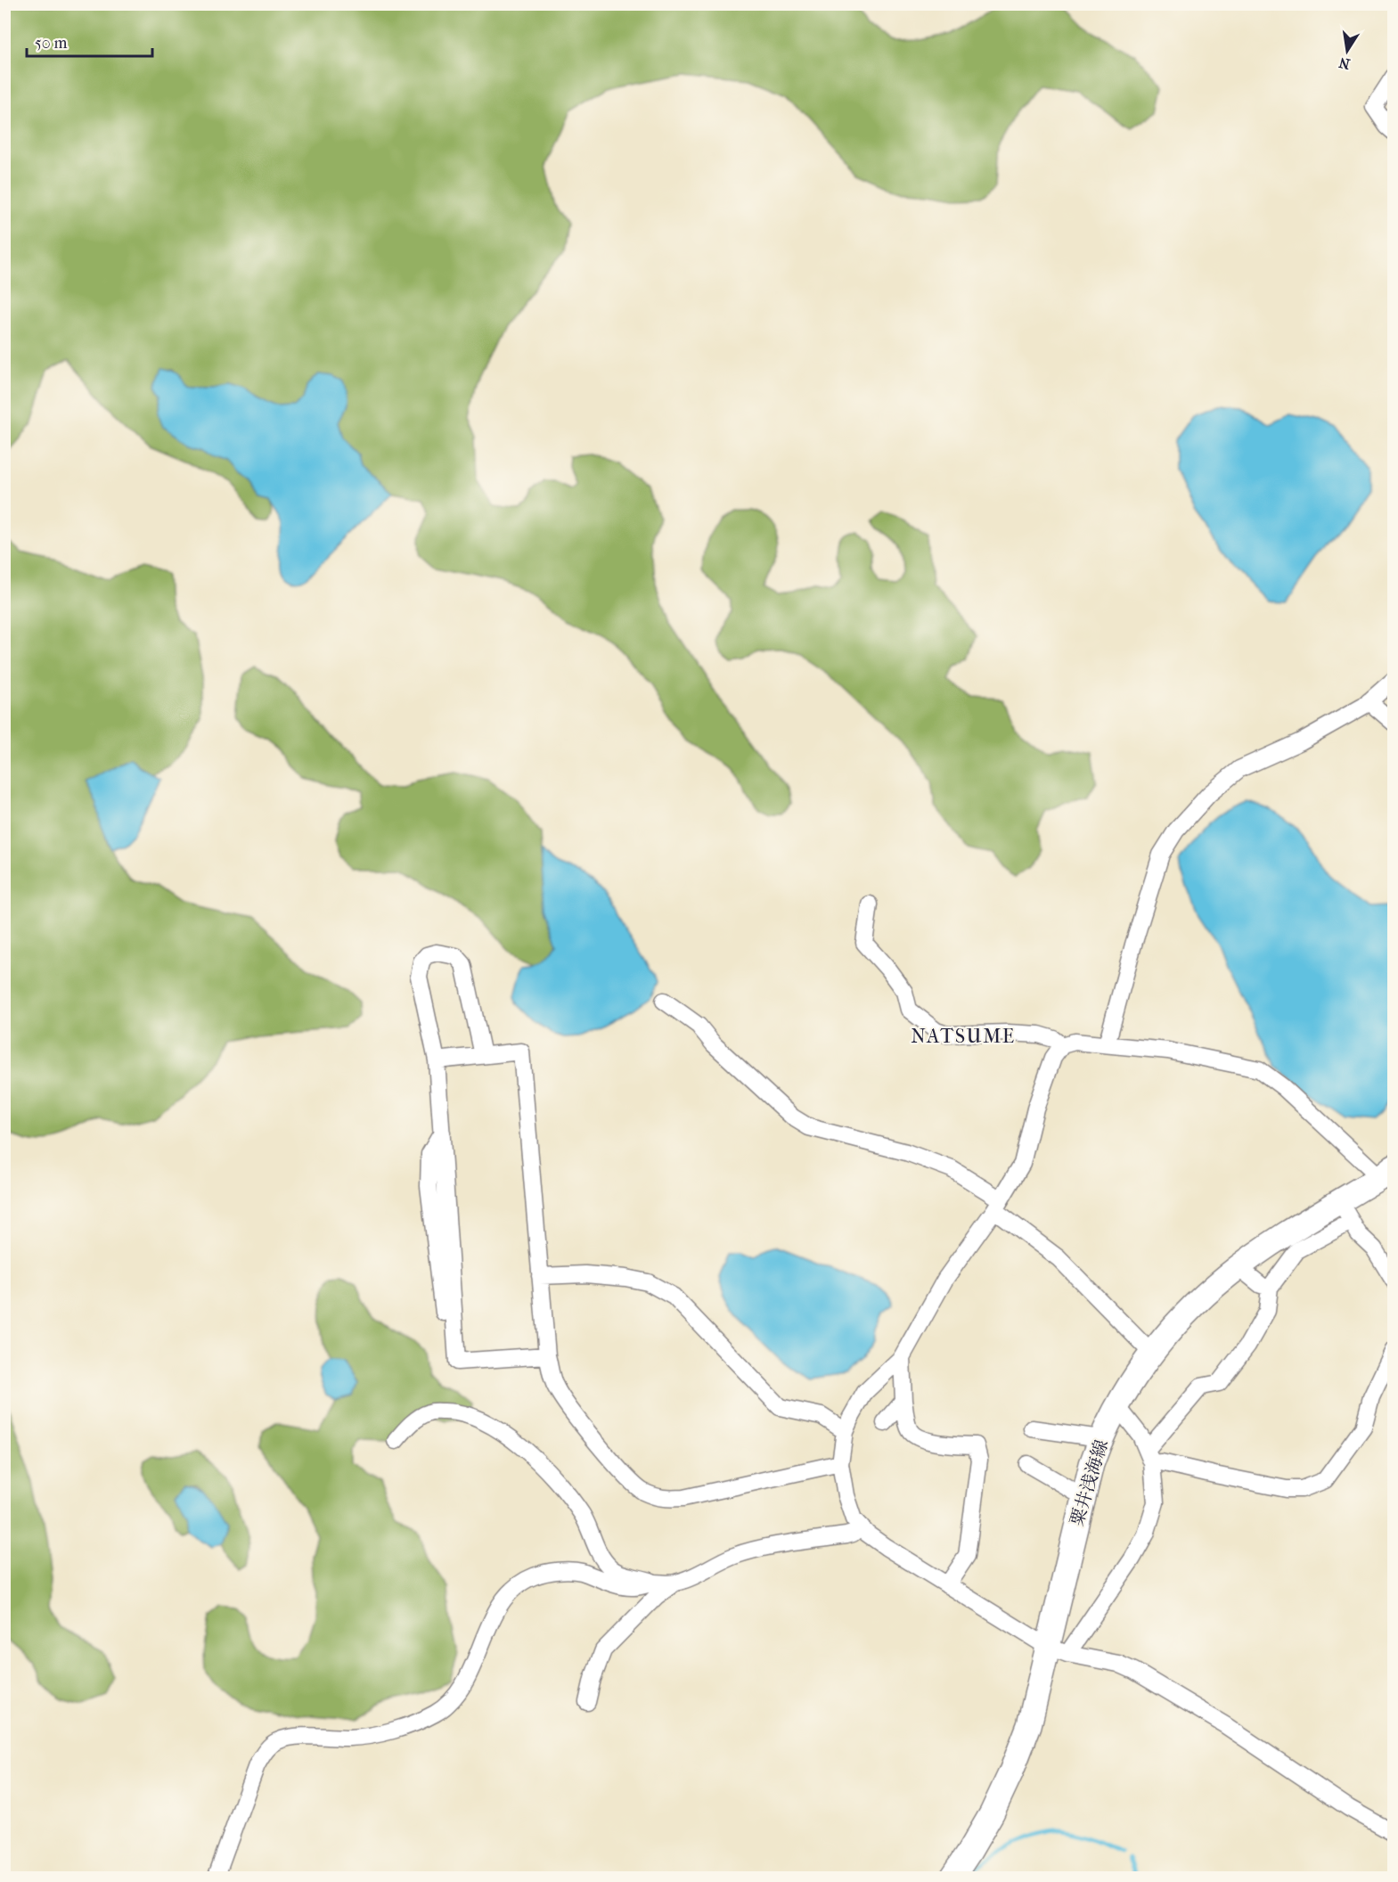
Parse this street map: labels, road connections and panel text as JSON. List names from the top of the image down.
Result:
{
  "streets": {
    "main road": ["粟井浅海線"]
  },
  "districts": ["NATSUME"],
  "scale_bar": "50 m",
  "north": "bottom"
}
